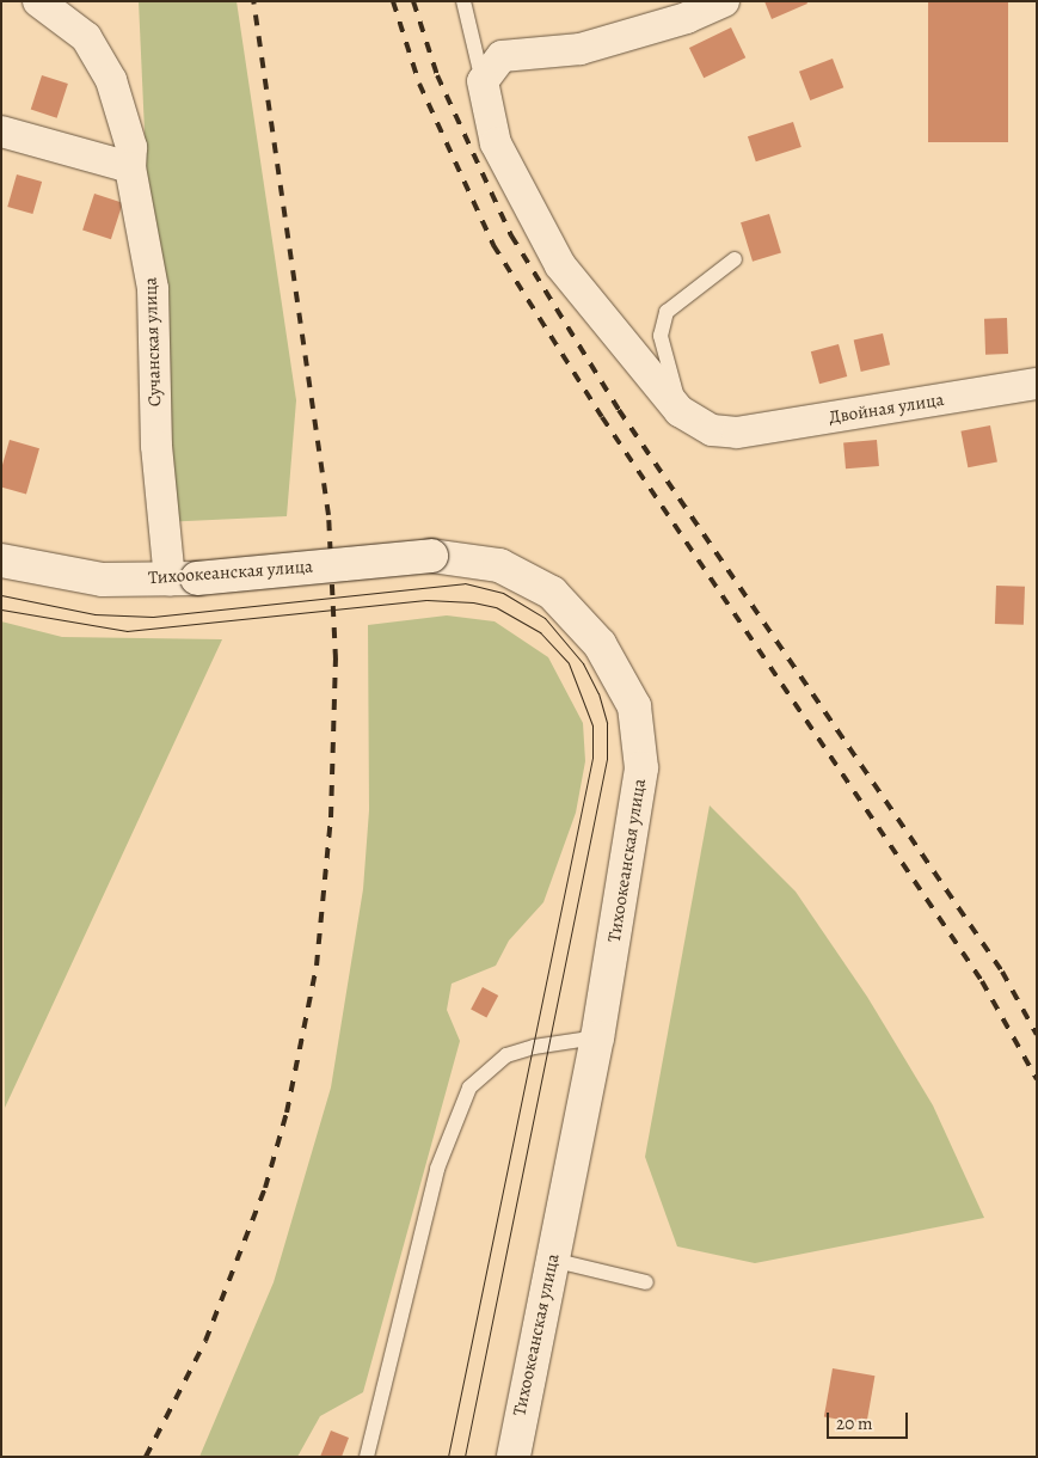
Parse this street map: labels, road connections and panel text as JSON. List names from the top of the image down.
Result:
{
  "streets": {
    "main road": ["Тихоокеанская улица"],
    "street": ["Сучанская улица", "Двойная улица"]
  },
  "crossings": [
    ["Сучанская улица", "Тихоокеанская улица"]
  ],
  "scale_bar": "20 m"
}
